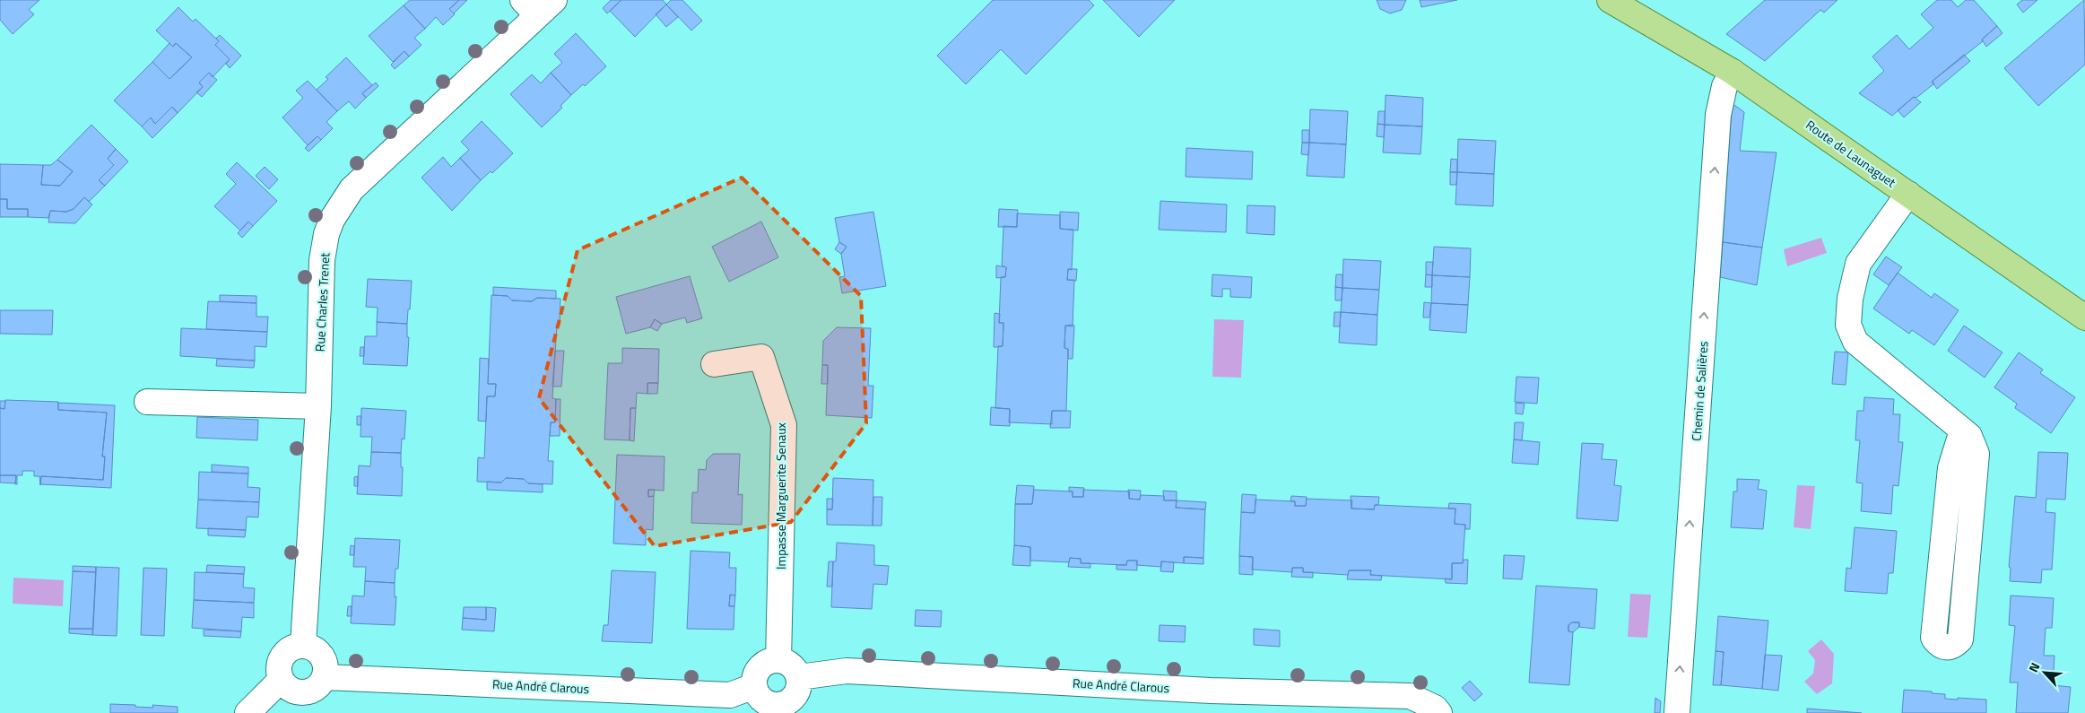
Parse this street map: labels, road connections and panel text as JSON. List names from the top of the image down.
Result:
{
  "streets": {
    "main road": ["Route de Launaguet"],
    "street": [
      "Rue Charles Trenet",
      "Chemin de Salières",
      "Impasse Marguerite Senaux",
      "Rue André Clarous"
    ]
  },
  "crossings": [
    ["Route de Launaguet", "Chemin de Salières"],
    ["Rue Charles Trenet", "Rue André Clarous"],
    ["Impasse Marguerite Senaux", "Rue André Clarous"]
  ],
  "one_way": ["Chemin de Salières"],
  "north": "top left"
}
